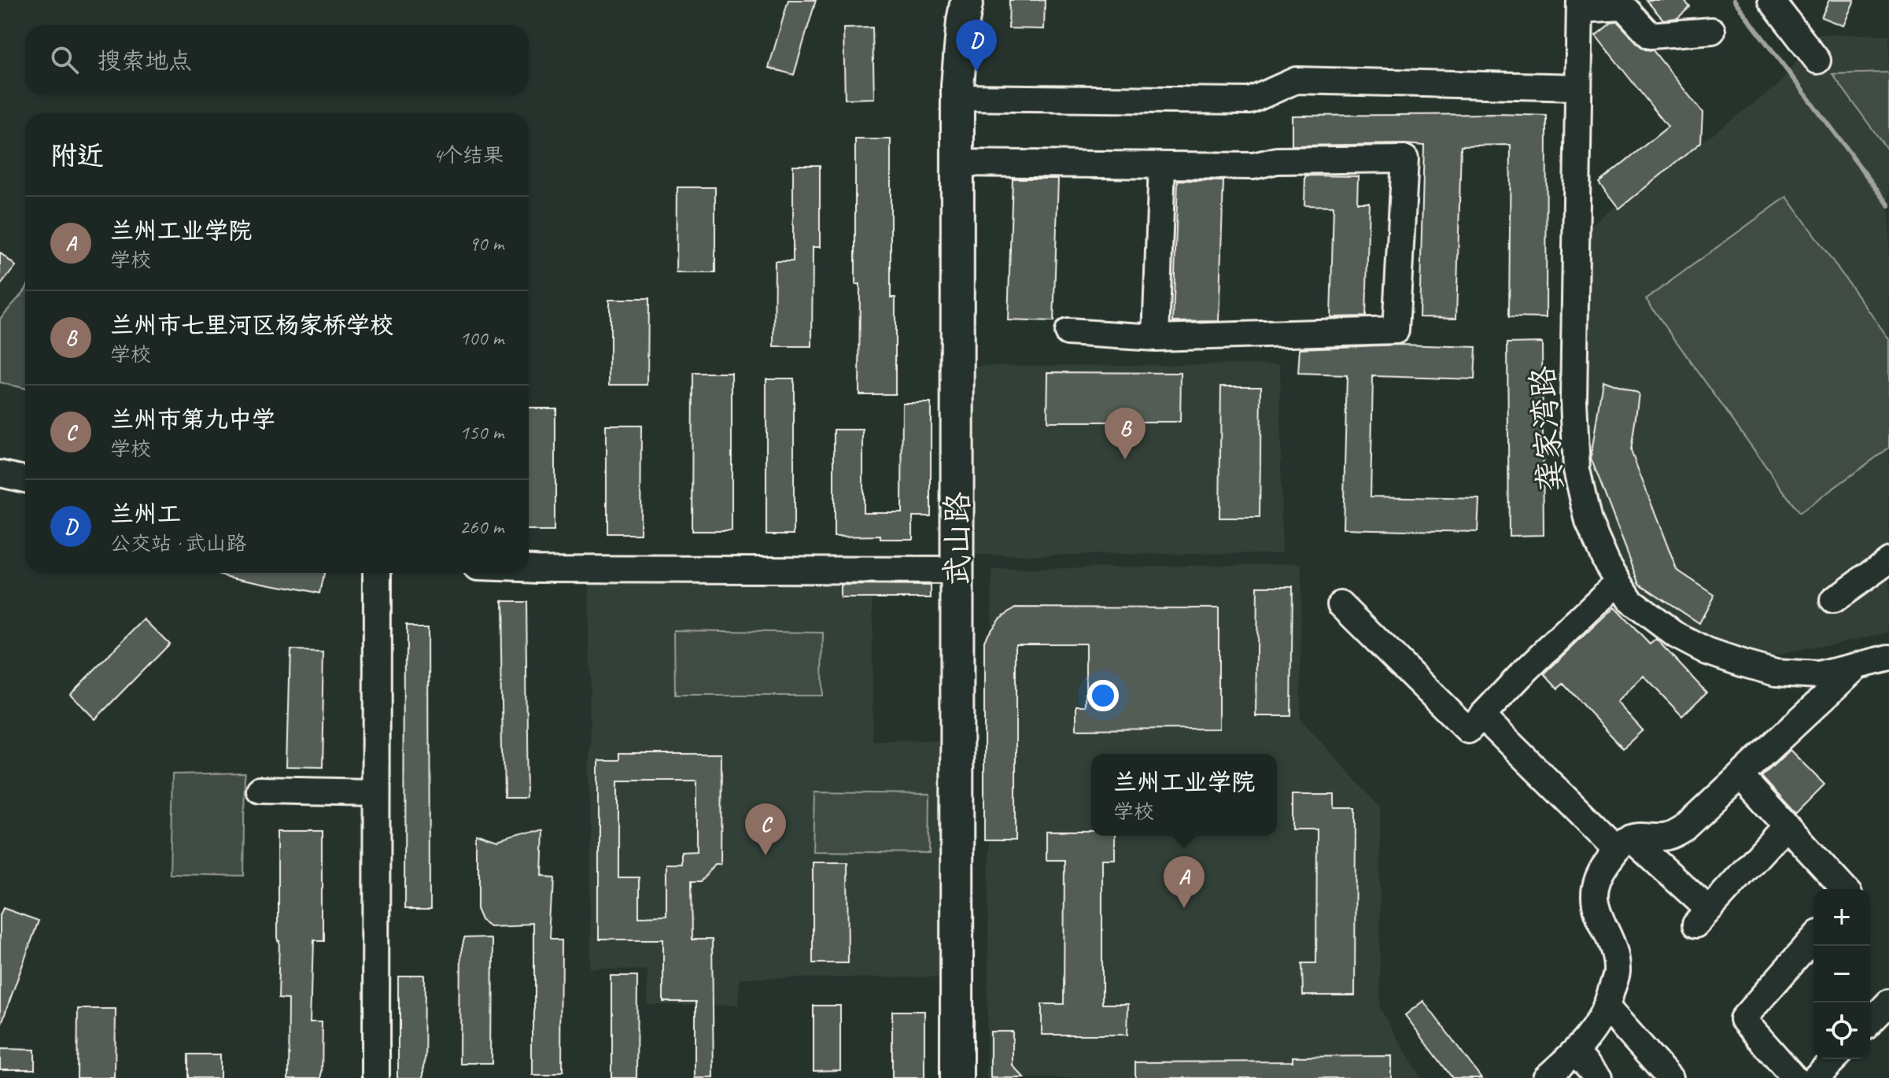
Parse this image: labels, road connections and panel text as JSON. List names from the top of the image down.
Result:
{
  "streets": {
    "main road": ["武山路"],
    "street": ["龚家湾路"]
  },
  "page": {
    "pins": [
      "D",
      "B",
      "C",
      "A"
    ],
    "search": "搜索地点",
    "heading": ["附近", "4个结果"],
    "list": [
      {
        "mark": "A",
        "name": "兰州工业学院",
        "note": "学校",
        "value": "90 m"
      },
      {
        "mark": "B",
        "name": "兰州市七里河区杨家桥学校",
        "note": "学校",
        "value": "100 m"
      },
      {
        "mark": "C",
        "name": "兰州市第九中学",
        "note": "学校",
        "value": "150 m"
      },
      {
        "mark": "D",
        "name": "兰州工",
        "note": "公交站 · 武山路",
        "value": "260 m"
      }
    ],
    "popup": ["兰州工业学院", "学校"],
    "map_buttons": ["+", "−"]
  }
}
